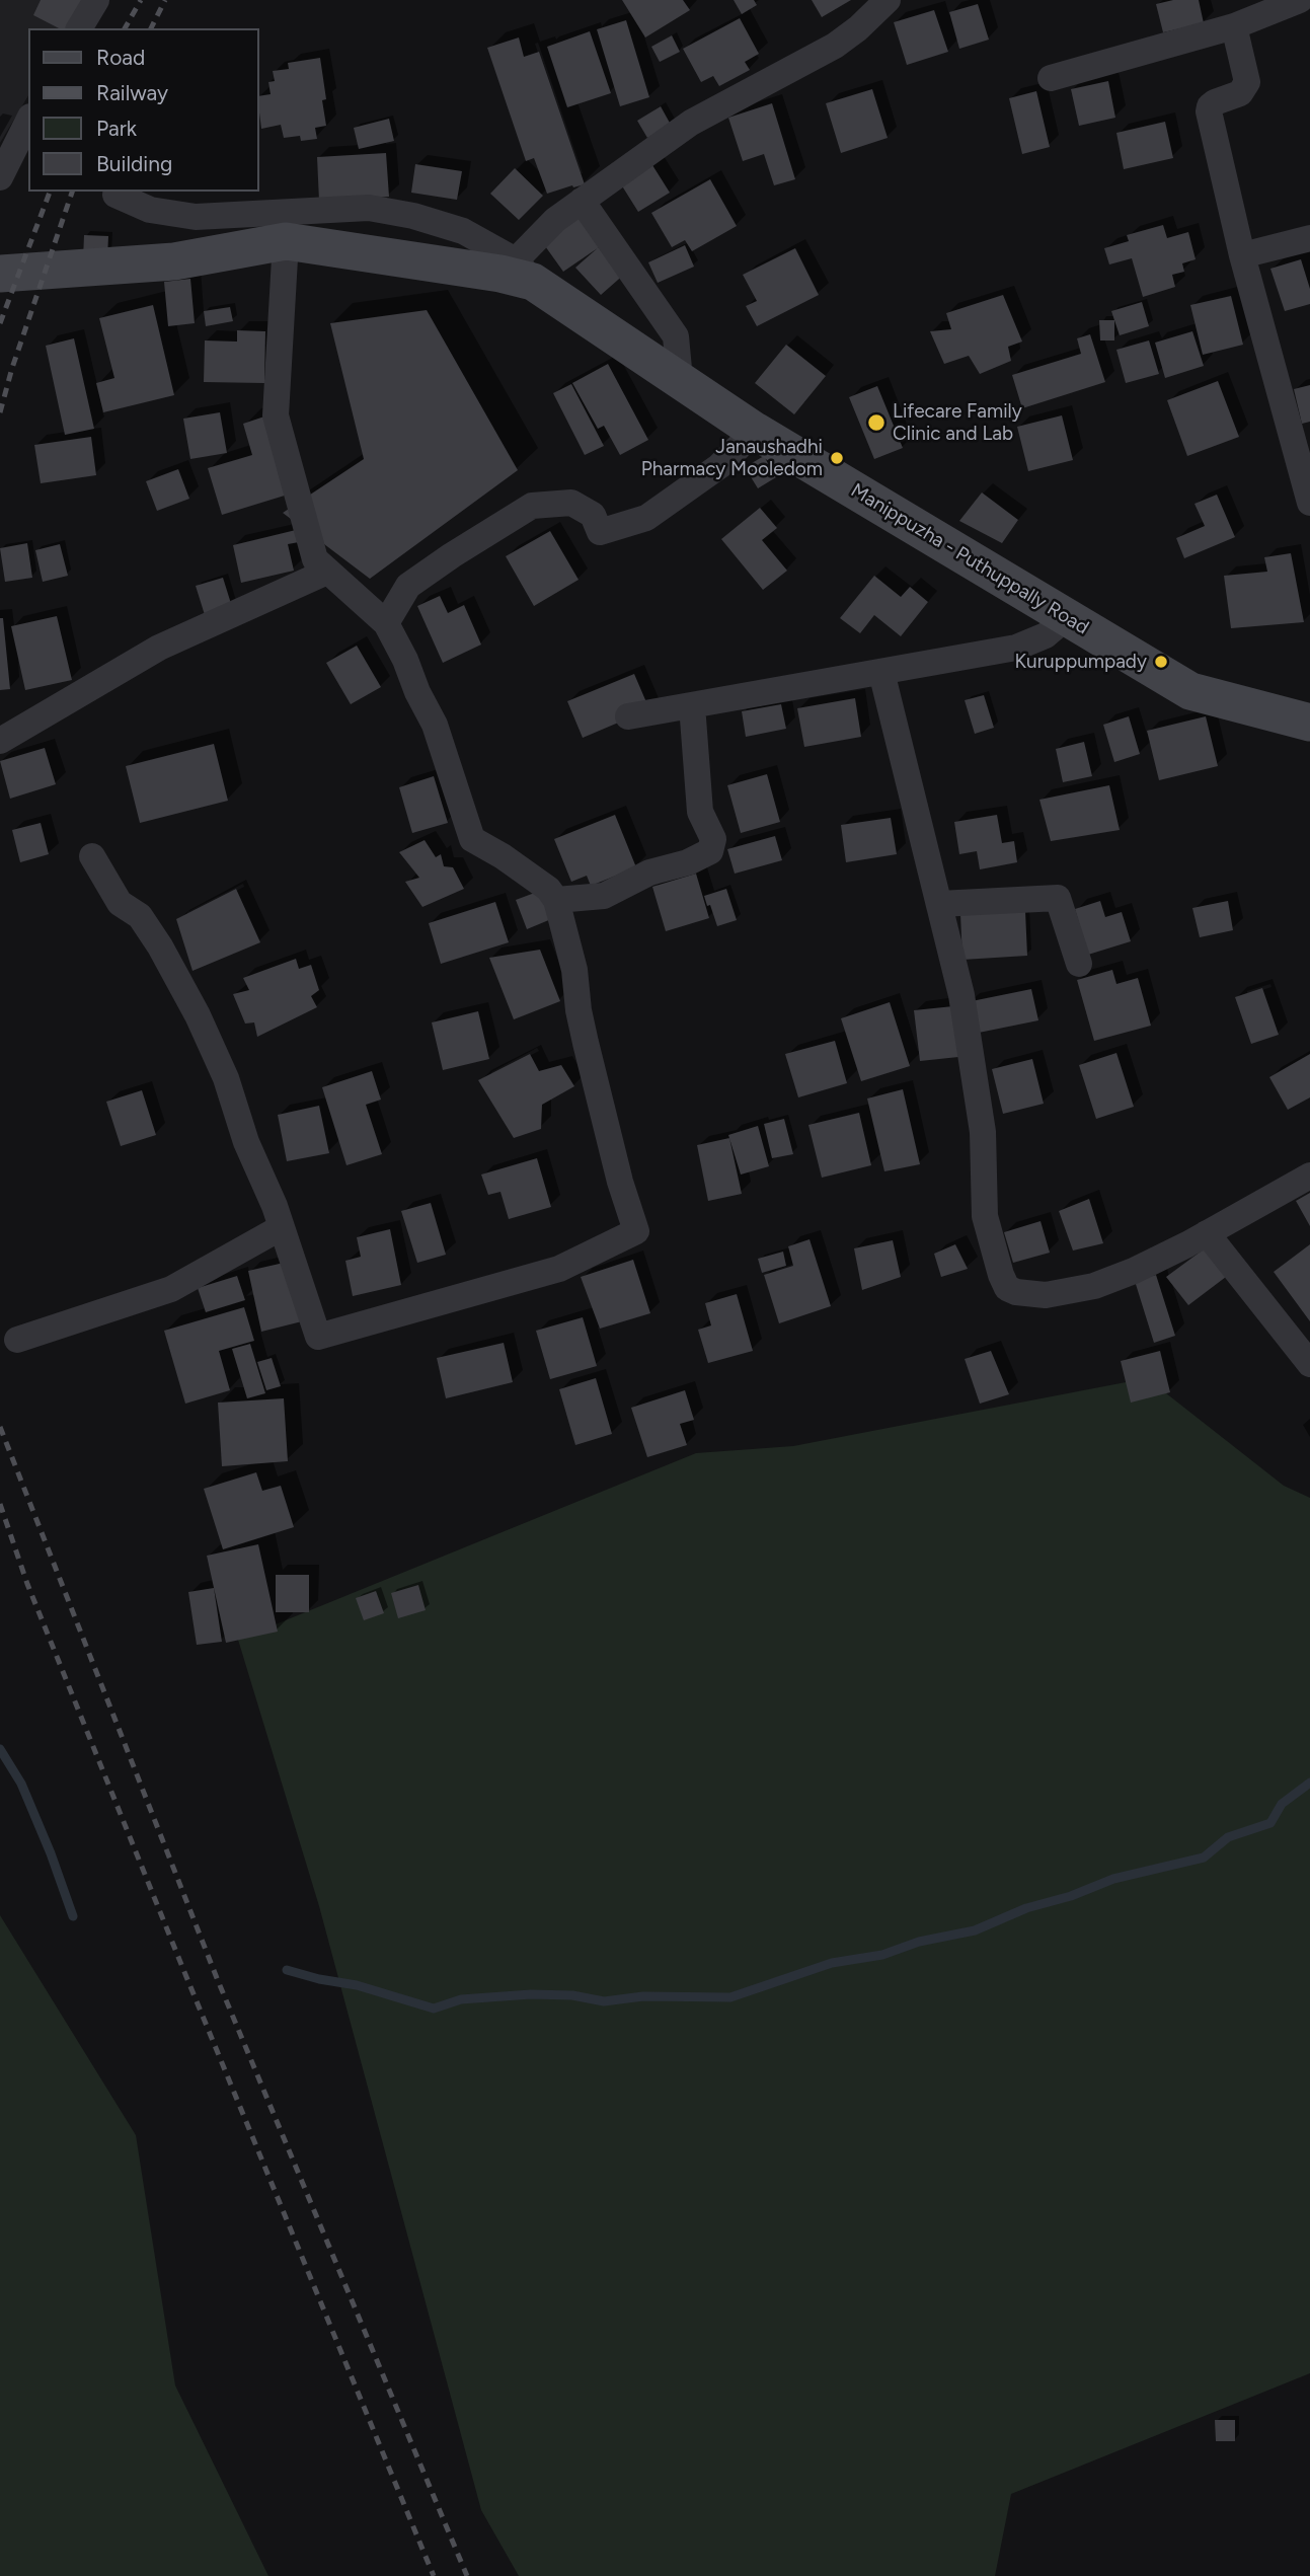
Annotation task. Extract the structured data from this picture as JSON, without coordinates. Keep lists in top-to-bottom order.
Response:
{
  "streets": {
    "main road": ["Manippuzha - Puthuppally Road"]
  },
  "places": ["Lifecare Family Clinic and Lab", "Janaushadhi Pharmacy Mooledom", "Kuruppumpady"],
  "legend": [
    "Road",
    "Railway",
    "Park",
    "Building"
  ]
}
